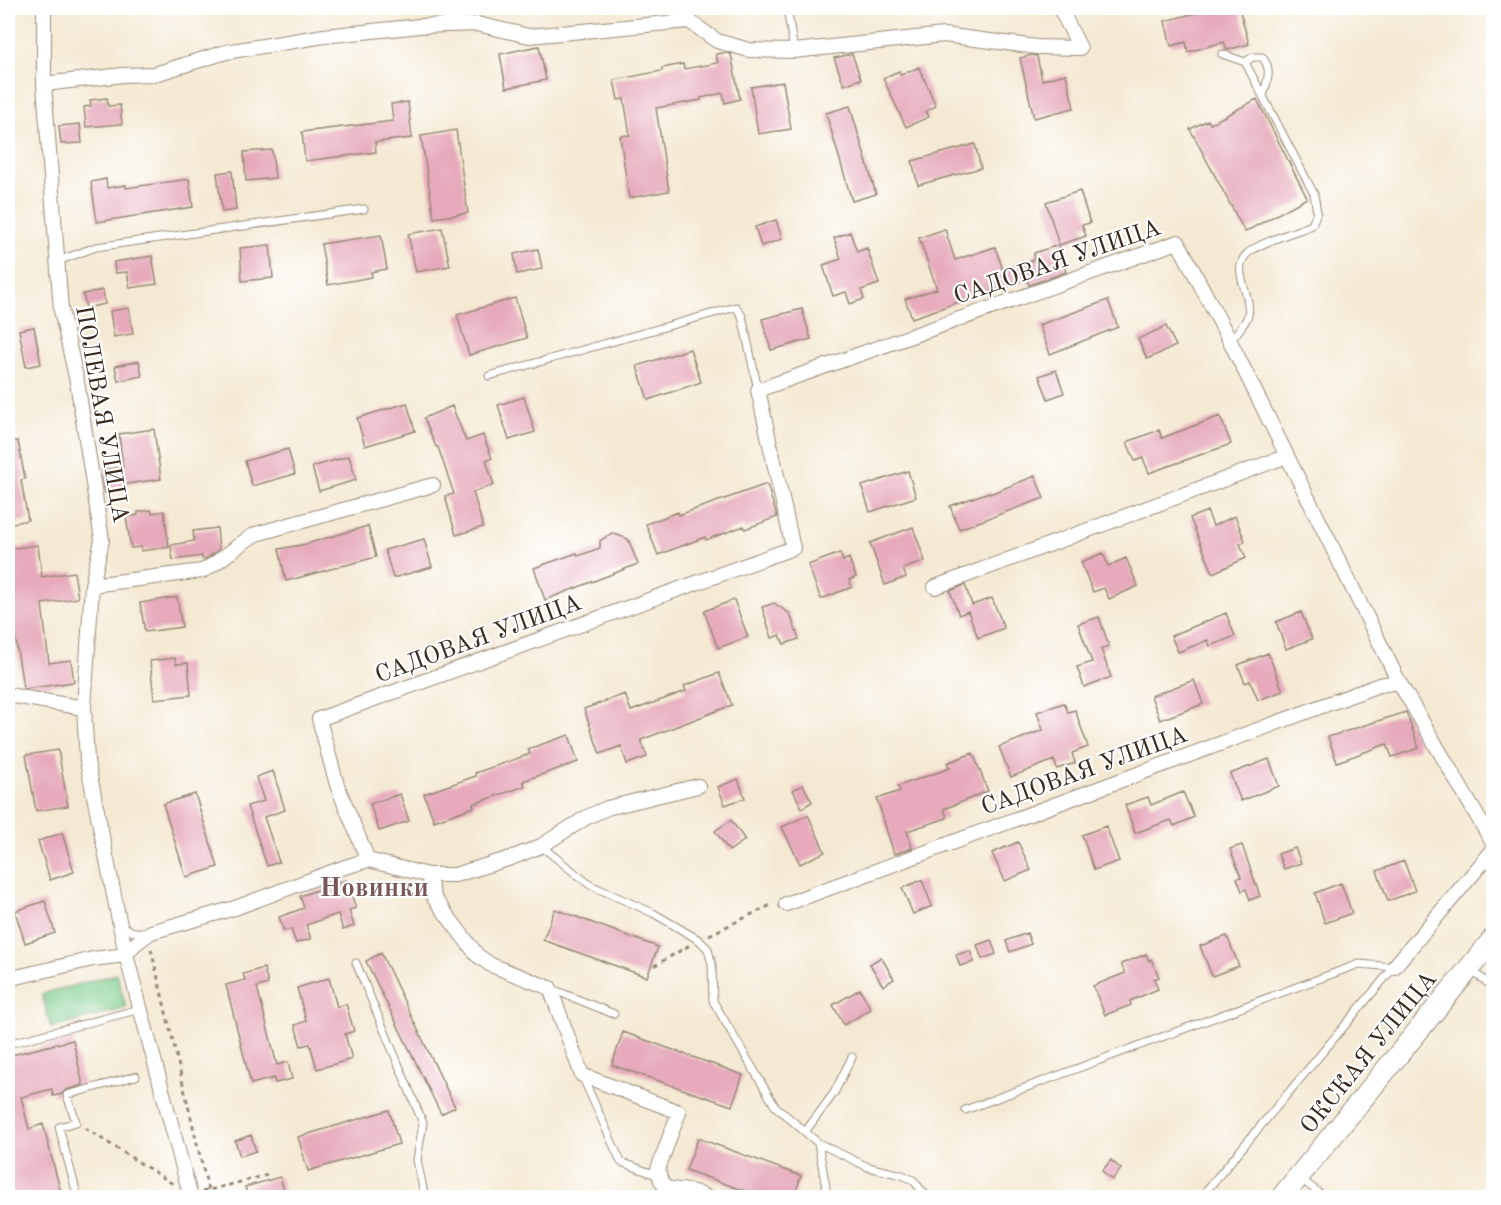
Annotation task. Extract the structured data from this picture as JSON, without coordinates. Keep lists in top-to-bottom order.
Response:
{
  "streets": {
    "main road": ["ОКСКАЯ УЛИЦА"],
    "street": ["САДОВАЯ УЛИЦА", "ПОЛЕВАЯ УЛИЦА"]
  },
  "districts": ["Новинки"]
}
